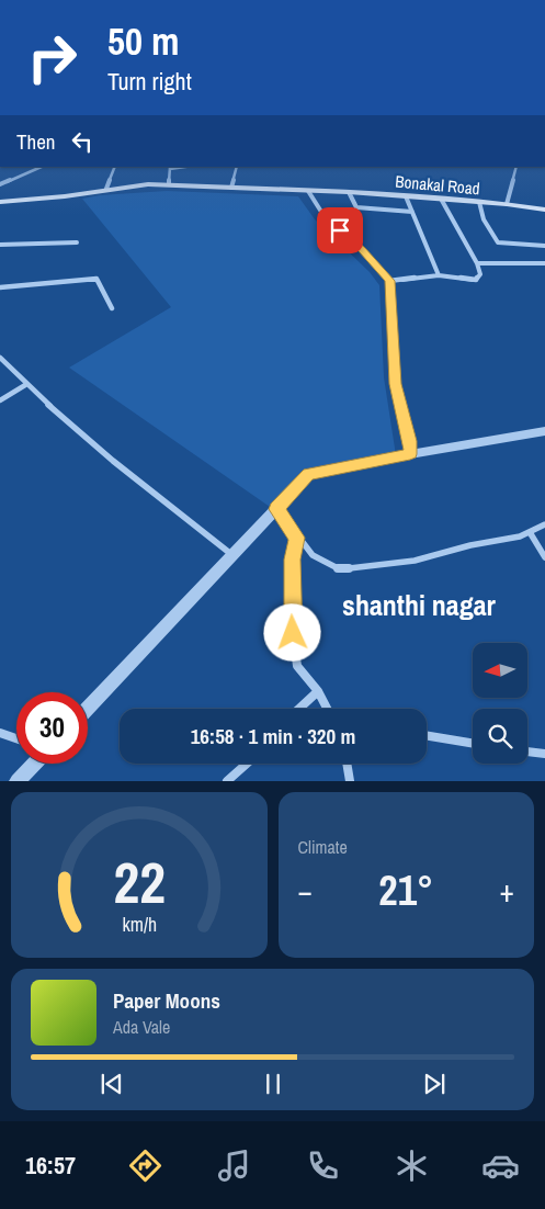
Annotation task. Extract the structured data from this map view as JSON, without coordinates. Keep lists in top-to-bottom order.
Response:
{
  "streets": {
    "main road": ["Bonakal Road"]
  },
  "districts": ["shanthi nagar"],
  "north": "left",
  "page": {
    "turn": ["50 m", "Turn right"],
    "then": "Then",
    "limit": "30",
    "trip": "16:58 · 1 min · 320 m",
    "tile": "Climate",
    "heat": ["−", "21°", "+"],
    "song": ["Paper Moons", "Ada Vale"],
    "tabs": "16:57",
    "gauge": ["22", "km/h"]
  }
}
